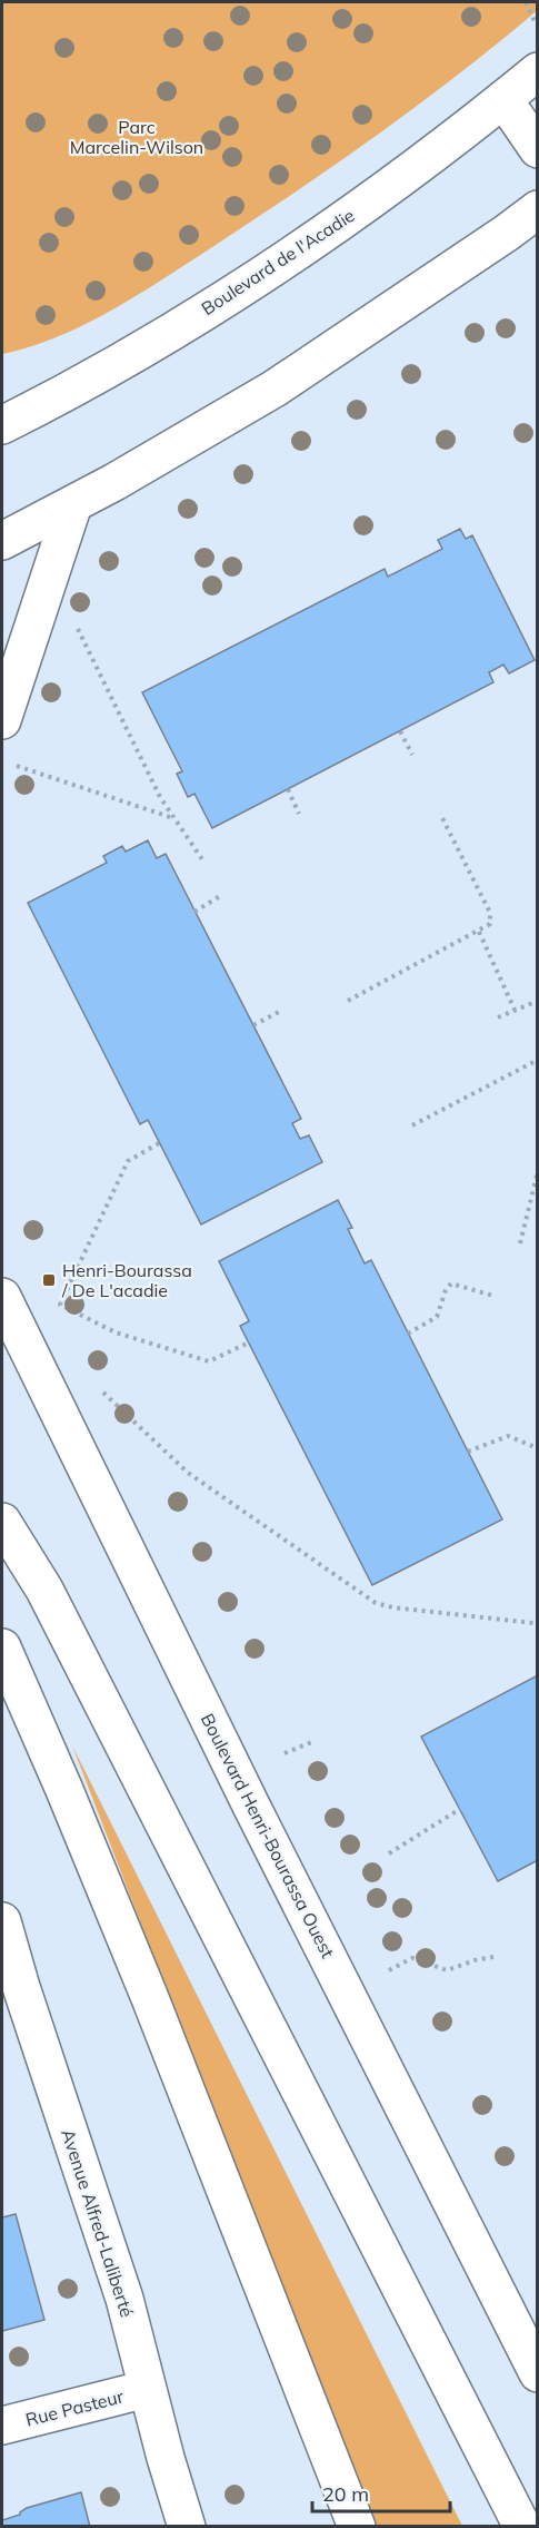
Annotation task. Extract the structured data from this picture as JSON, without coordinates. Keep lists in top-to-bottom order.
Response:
{
  "streets": {
    "main road": [
      "Boulevard de l'Acadie",
      "Boulevard Henri-Bourassa Ouest",
      "Avenue Alfred-Laliberté",
      "Rue Pasteur"
    ]
  },
  "crossings": [
    ["Avenue Alfred-Laliberté", "Rue Pasteur"]
  ],
  "parks": ["Parc Marcelin-Wilson"],
  "places": {
    "transit": ["Henri-Bourassa / De L'acadie"]
  },
  "scale_bar": "20 m"
}
